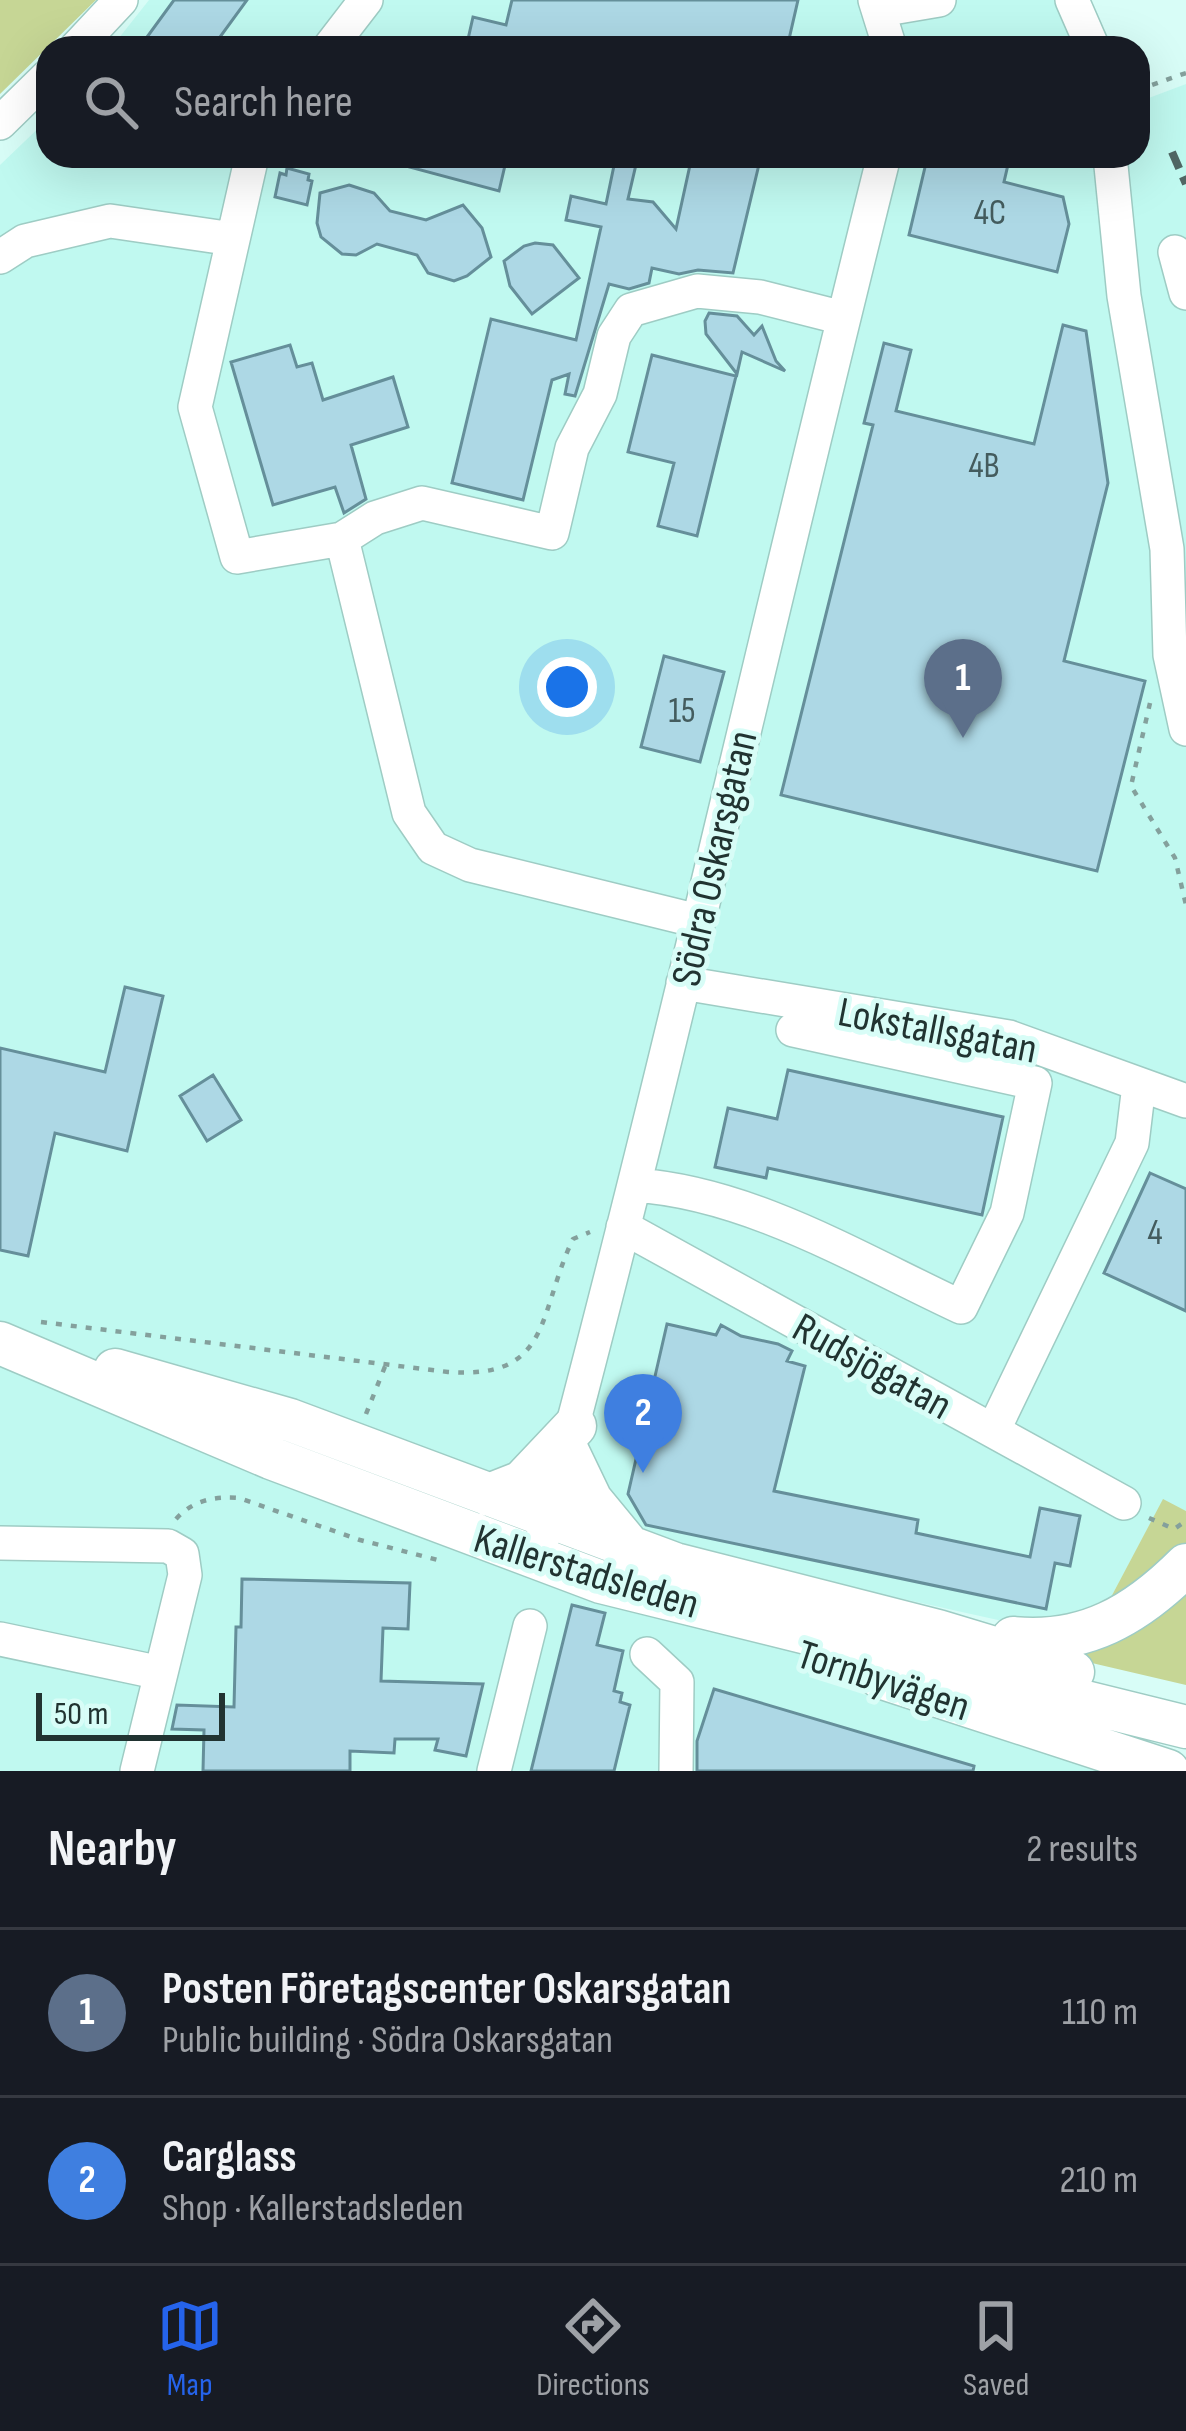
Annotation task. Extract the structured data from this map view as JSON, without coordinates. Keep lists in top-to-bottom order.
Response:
{
  "streets": {
    "main road": ["Kallerstadsleden", "Tornbyvägen"],
    "street": ["Södra Oskarsgatan", "Lokstallsgatan", "Rudsjögatan"]
  },
  "crossings": [
    ["Södra Oskarsgatan", "Lokstallsgatan"],
    ["Södra Oskarsgatan", "Rudsjögatan"],
    ["Södra Oskarsgatan", "Kallerstadsleden"],
    ["Kallerstadsleden", "Tornbyvägen"]
  ],
  "house_numbers": [
    "4C",
    "4B",
    "15",
    "4"
  ],
  "scale_bar": "50 m",
  "page": {
    "search": "Search here",
    "pins": ["1", "2"],
    "scale": "50 m",
    "heading": ["Nearby", "2 results"],
    "list": [
      {
        "mark": "1",
        "name": "Posten Företagscenter Oskarsgatan",
        "note": "Public building · Södra Oskarsgatan",
        "value": "110 m"
      },
      {
        "mark": "2",
        "name": "Carglass",
        "note": "Shop · Kallerstadsleden",
        "value": "210 m"
      }
    ],
    "nav": ["Map", "Directions", "Saved"]
  }
}
